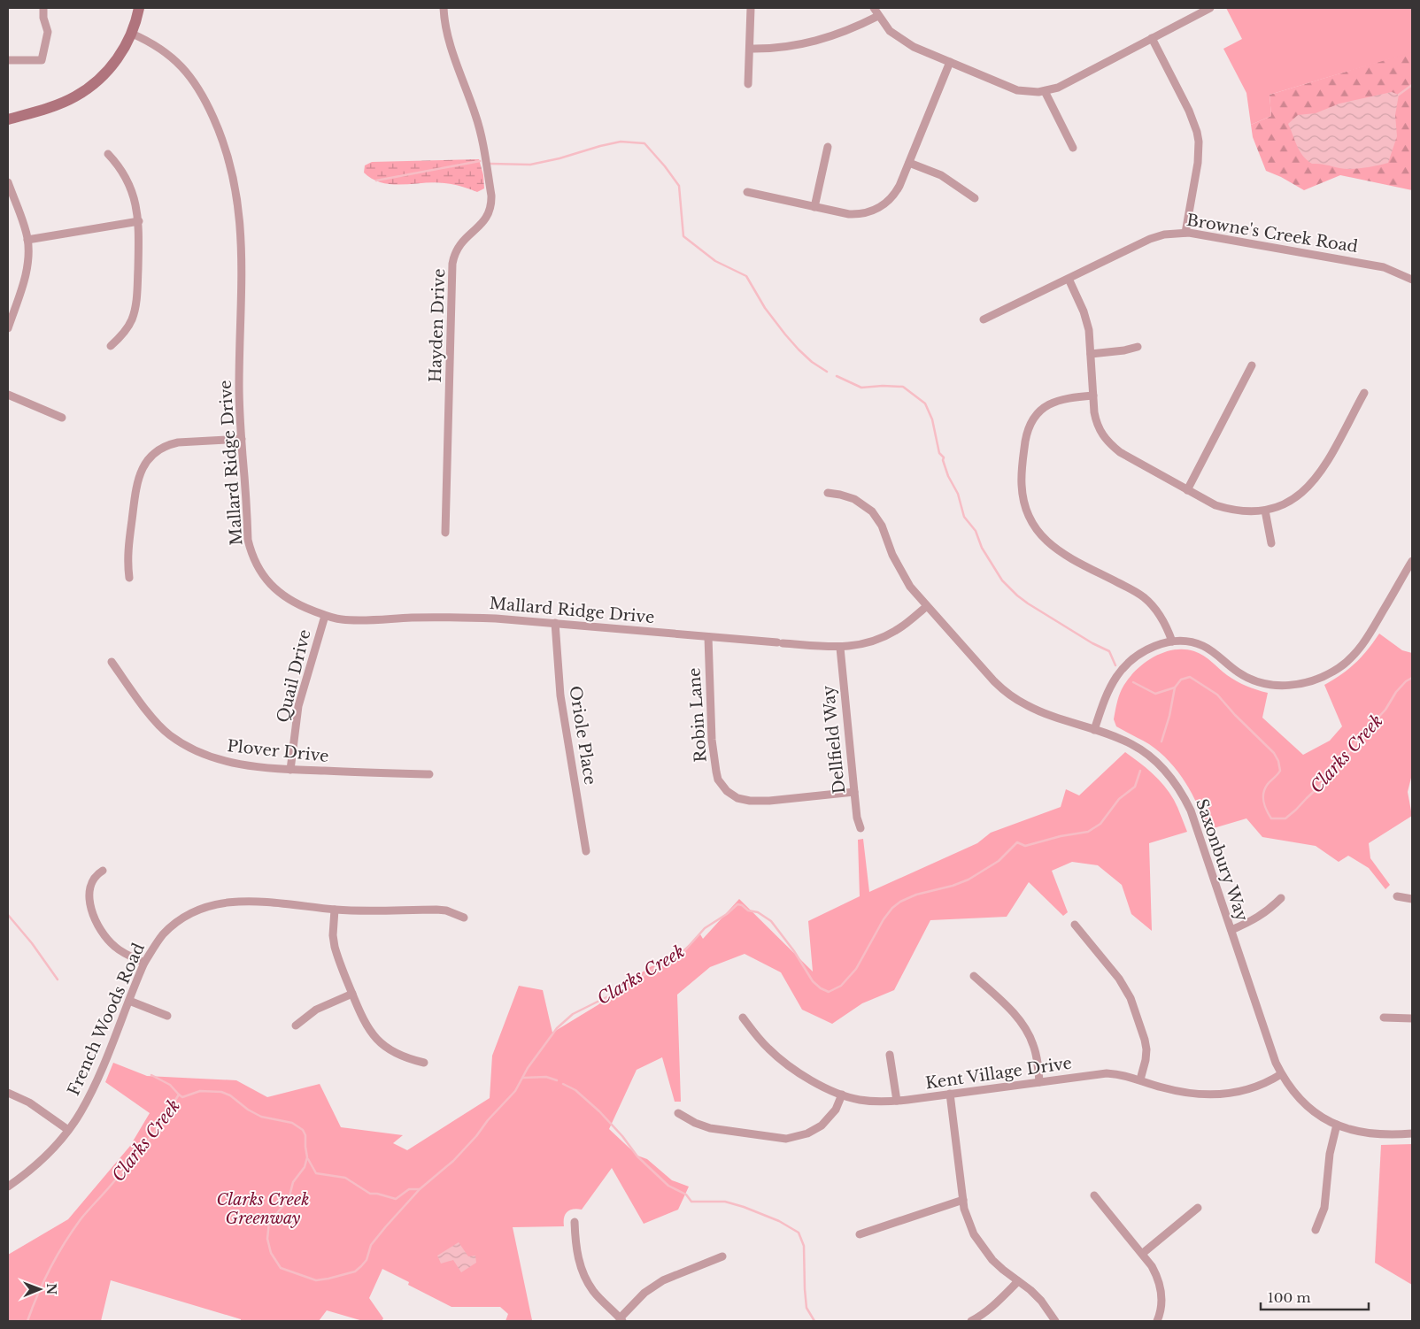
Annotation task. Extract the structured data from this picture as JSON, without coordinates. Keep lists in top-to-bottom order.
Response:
{
  "streets": {
    "street": [
      "Browne's Creek Road",
      "Hayden Drive",
      "Mallard Ridge Drive",
      "Quail Drive",
      "Robin Lane",
      "Oriole Place",
      "Dellfield Way",
      "Plover Drive",
      "Saxonbury Way",
      "French Woods Road",
      "Kent Village Drive"
    ]
  },
  "crossings": [
    ["Mallard Ridge Drive", "Quail Drive"],
    ["Mallard Ridge Drive", "Robin Lane"],
    ["Mallard Ridge Drive", "Oriole Place"],
    ["Mallard Ridge Drive", "Dellfield Way"],
    ["Mallard Ridge Drive", "Saxonbury Way"],
    ["Quail Drive", "Plover Drive"],
    ["Robin Lane", "Dellfield Way"],
    ["Saxonbury Way", "Kent Village Drive"]
  ],
  "water": ["Clarks Creek"],
  "parks": ["Clarks Creek Greenway"],
  "scale_bar": "100 m",
  "north": "right"
}
